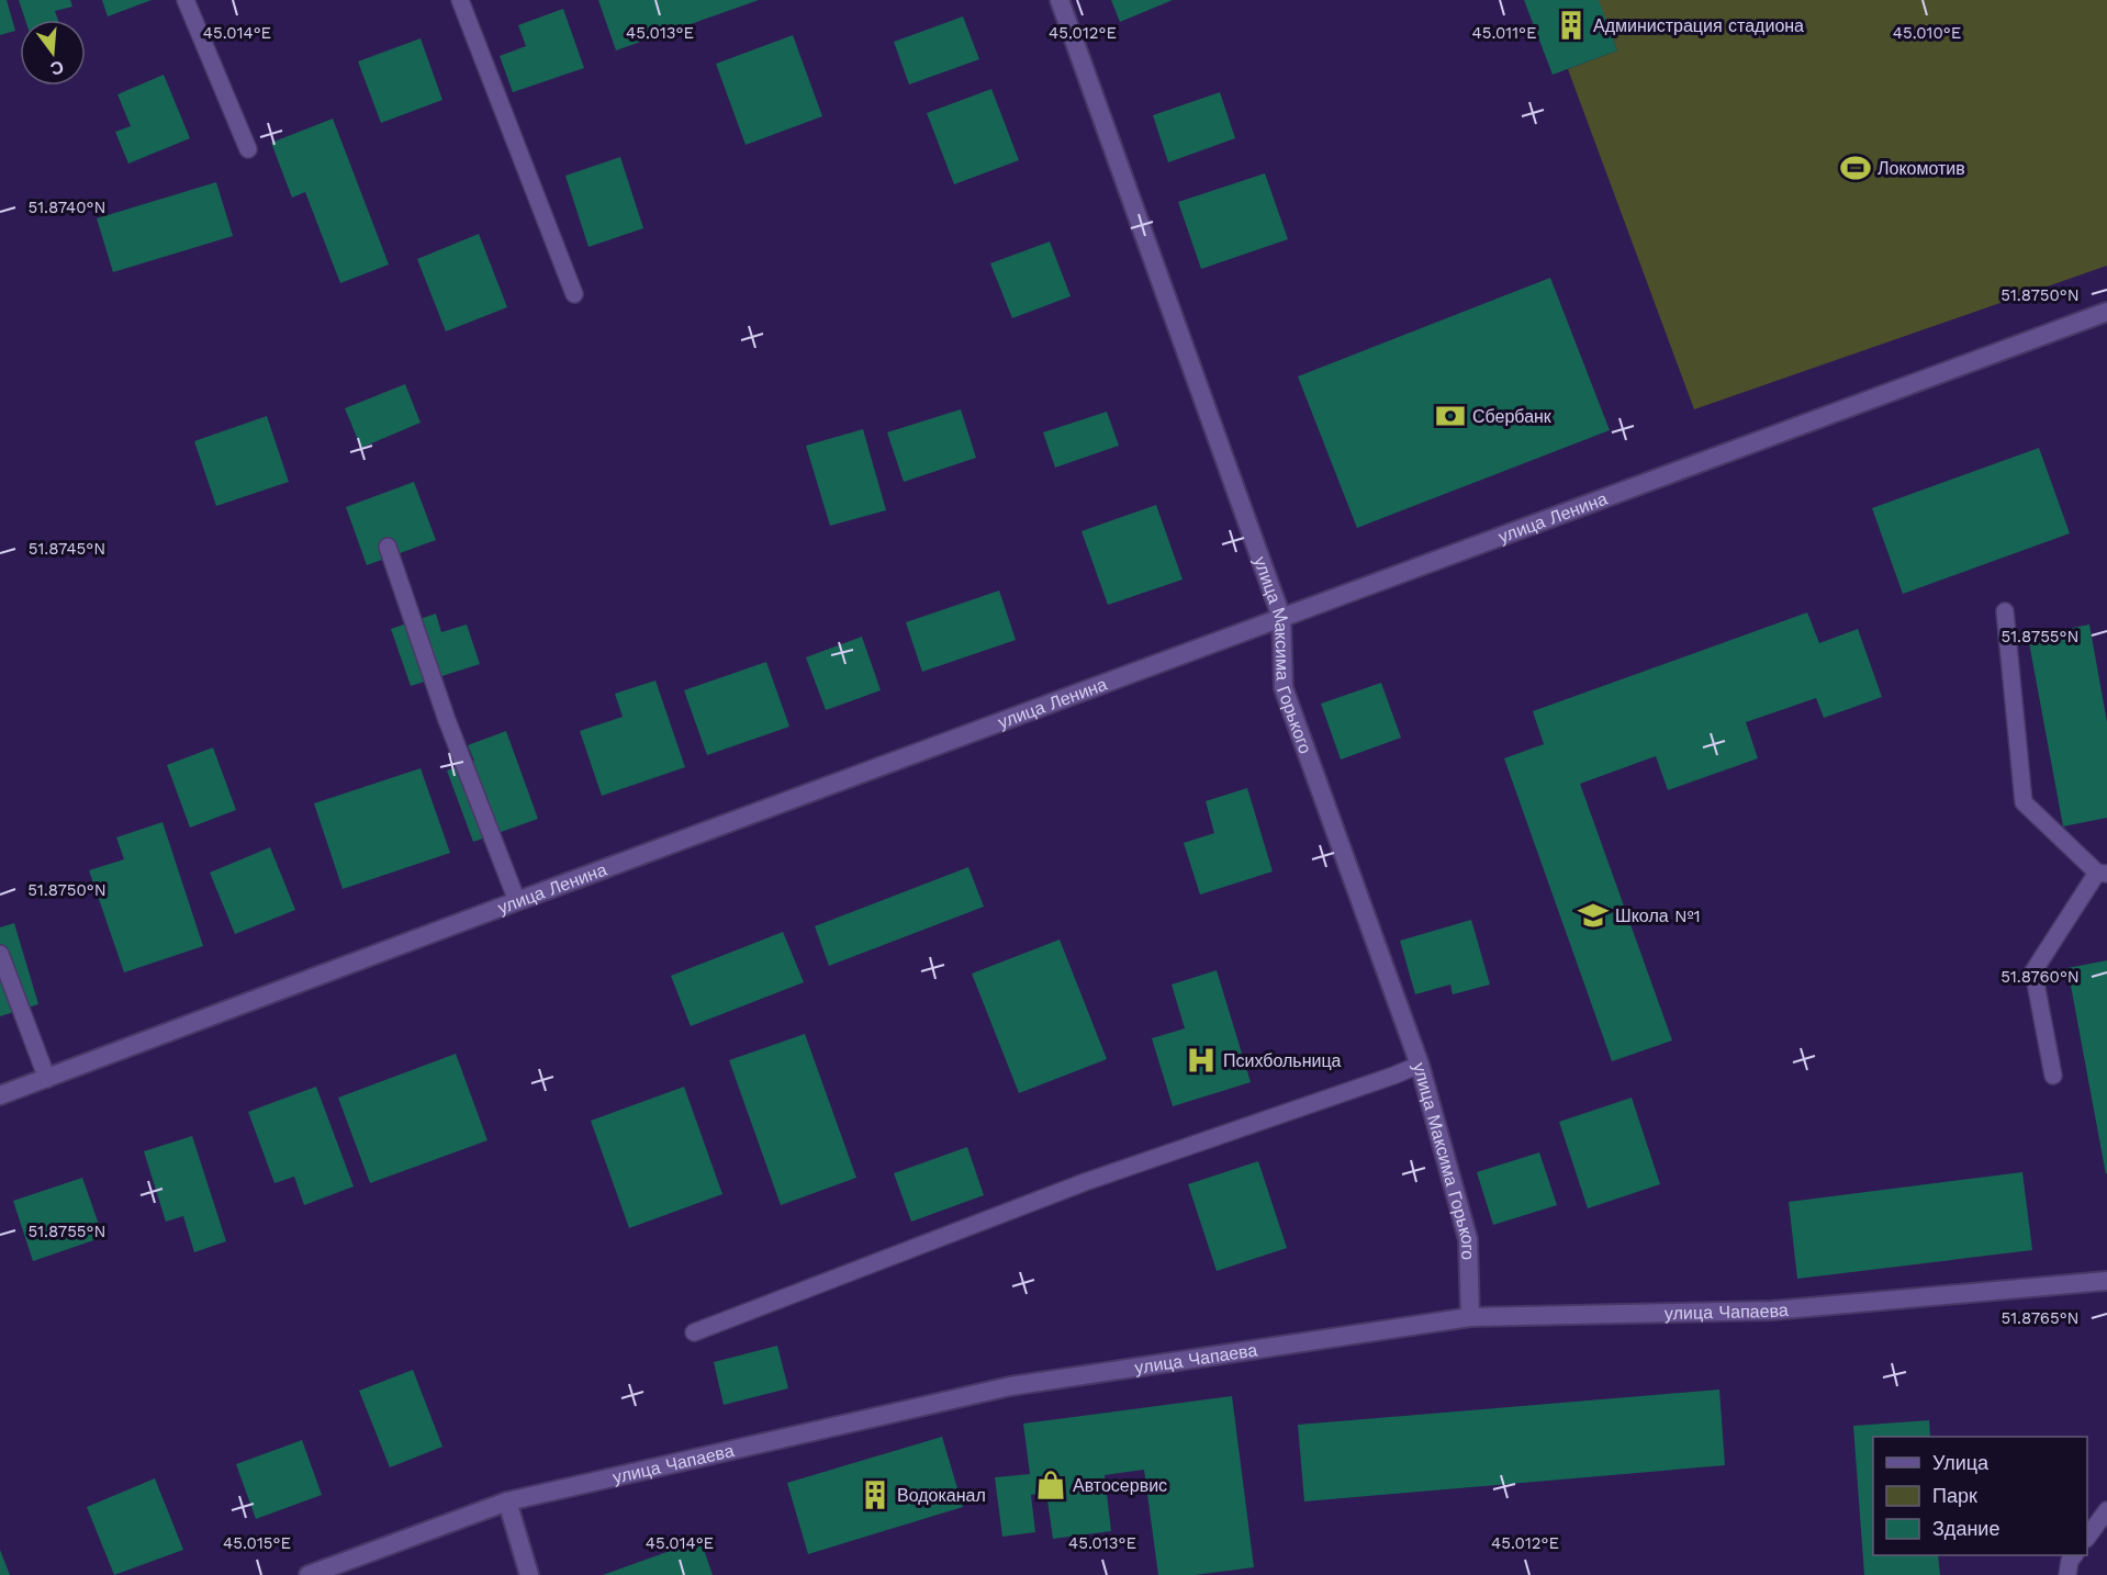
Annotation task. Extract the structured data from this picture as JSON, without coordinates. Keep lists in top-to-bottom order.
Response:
{
  "streets": {
    "street": ["улица Ленина", "улица Максима Горького", "улица Чапаева"]
  },
  "crossings": [
    ["улица Ленина", "улица Максима Горького"],
    ["улица Максима Горького", "улица Чапаева"]
  ],
  "places": {
    "building": ["Администрация стадиона", "Водоканал"],
    "sports": ["Локомотив"],
    "bank": ["Сбербанк"],
    "school or university": ["Школа №1"],
    "hospital": ["Психбольница"],
    "shop": ["Автосервис"]
  },
  "legend": ["Улица", "Парк", "Здание"],
  "north": "bottom",
  "coordinates": [
    "45.014°E",
    "45.013°E",
    "45.012°E",
    "45.011°E",
    "45.010°E",
    "51.8740°N",
    "51.8750°N",
    "51.8745°N",
    "51.8755°N",
    "51.8760°N",
    "51.8765°N",
    "45.015°E"
  ]
}
